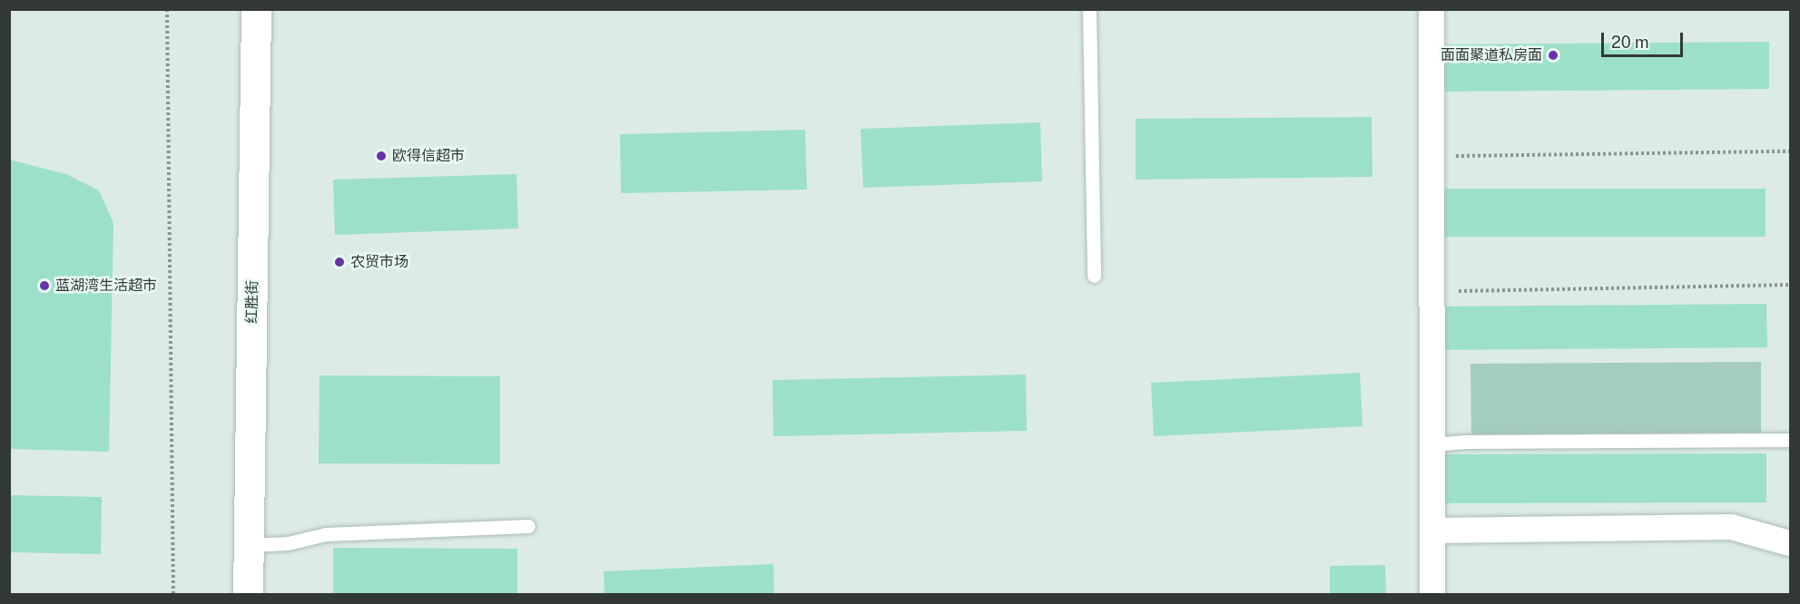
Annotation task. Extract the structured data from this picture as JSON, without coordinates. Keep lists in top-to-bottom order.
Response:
{
  "streets": {
    "street": ["红胜街"]
  },
  "places": [
    "面面聚道私房面",
    "欧得信超市",
    "农贸市场",
    "蓝湖湾生活超市"
  ],
  "scale_bar": "20 m"
}
